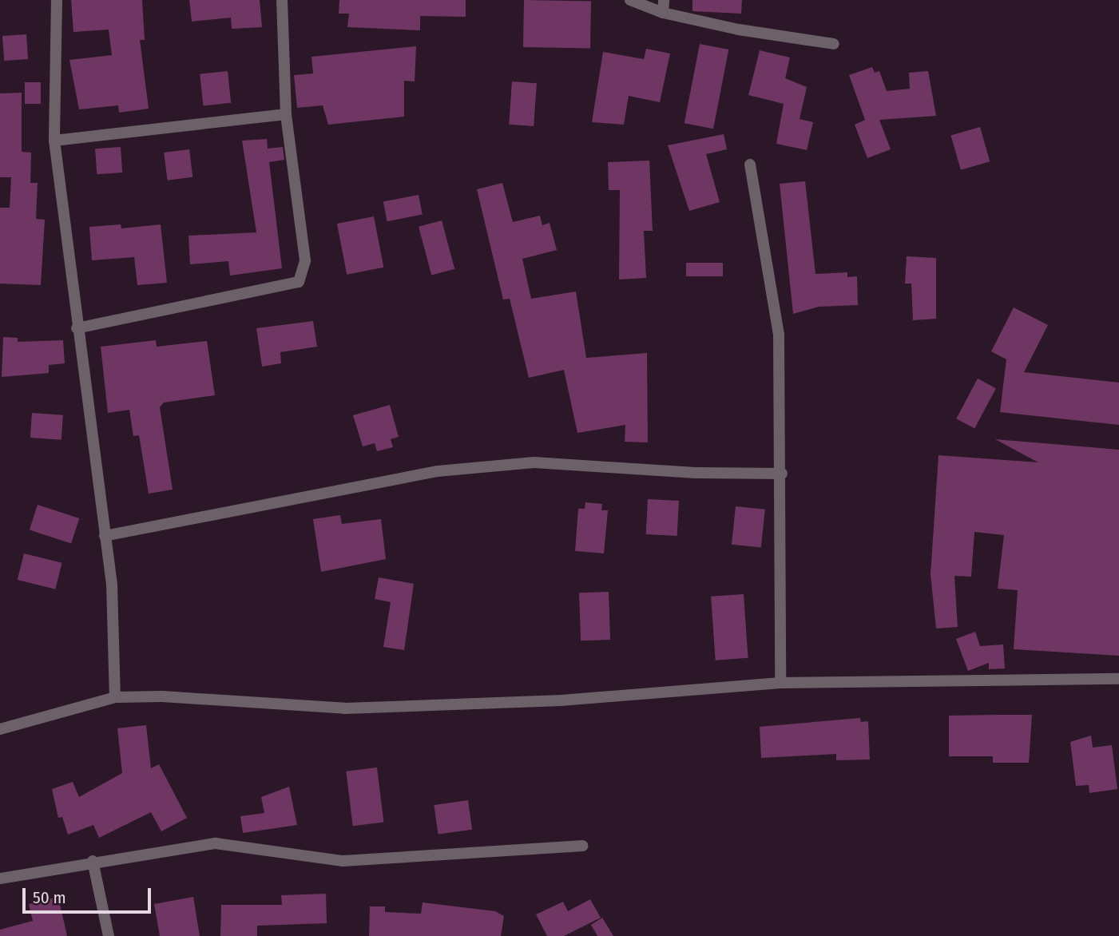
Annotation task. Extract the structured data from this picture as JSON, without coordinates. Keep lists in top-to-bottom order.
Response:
{
  "scale_bar": "50 m"
}
